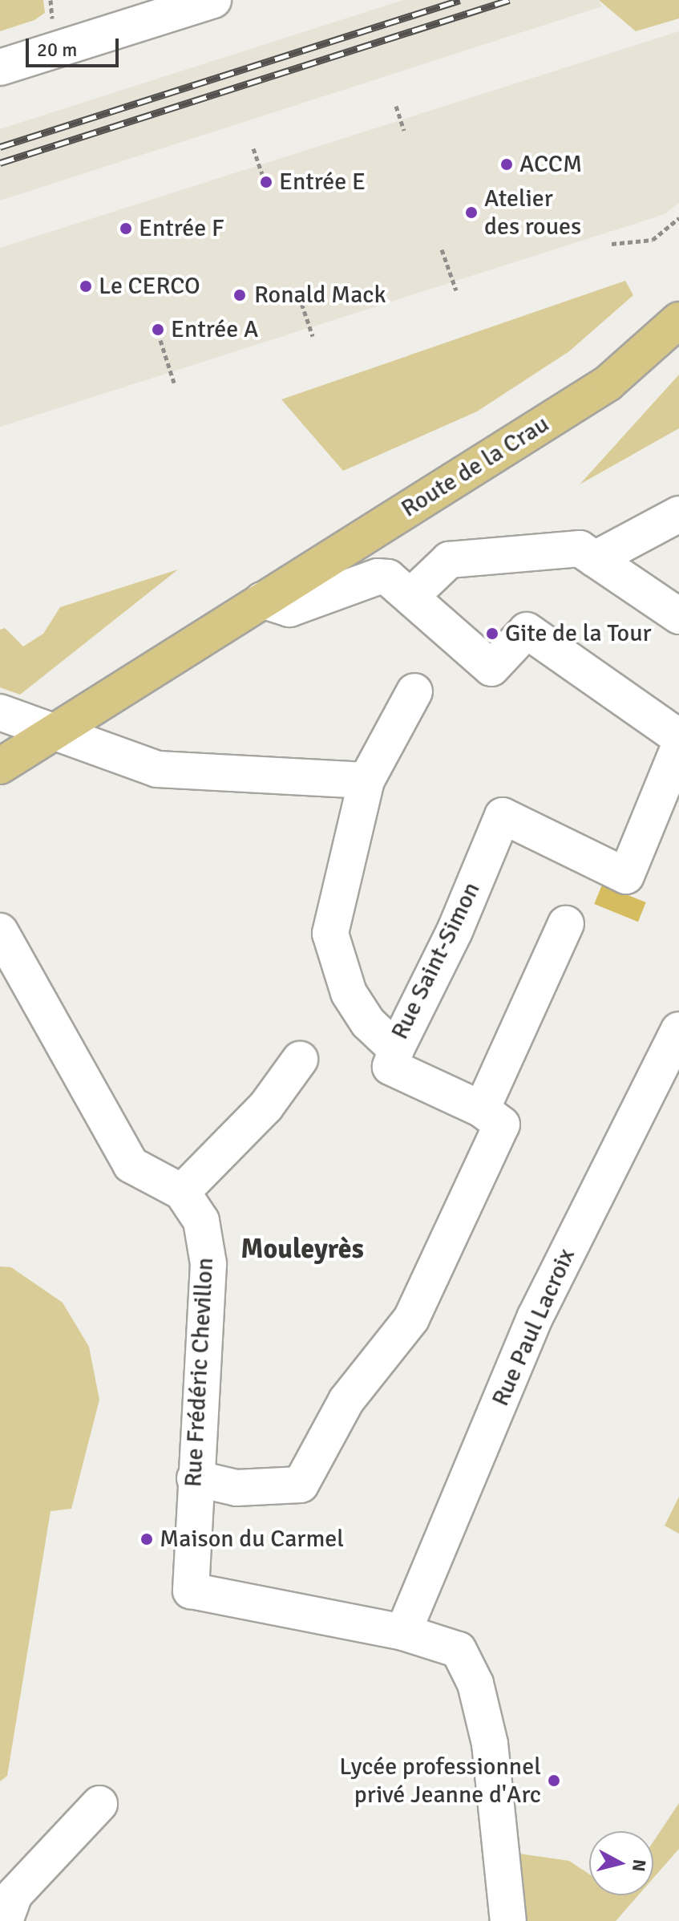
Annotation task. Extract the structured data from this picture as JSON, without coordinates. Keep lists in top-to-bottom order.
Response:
{
  "streets": {
    "main road": ["Route de la Crau"],
    "street": ["Rue Saint-Simon", "Rue Paul Lacroix", "Rue Frédéric Chevillon"]
  },
  "crossings": [
    ["Rue Paul Lacroix", "Rue Frédéric Chevillon"]
  ],
  "districts": ["Mouleyrès"],
  "places": [
    "ACCM",
    "Entrée E",
    "Atelier des roues",
    "Entrée F",
    "Le CERCO",
    "Ronald Mack",
    "Entrée A",
    "Gite de la Tour",
    "Maison du Carmel",
    "Lycée professionnel privé Jeanne d'Arc"
  ],
  "scale_bar": "20 m",
  "north": "right"
}
